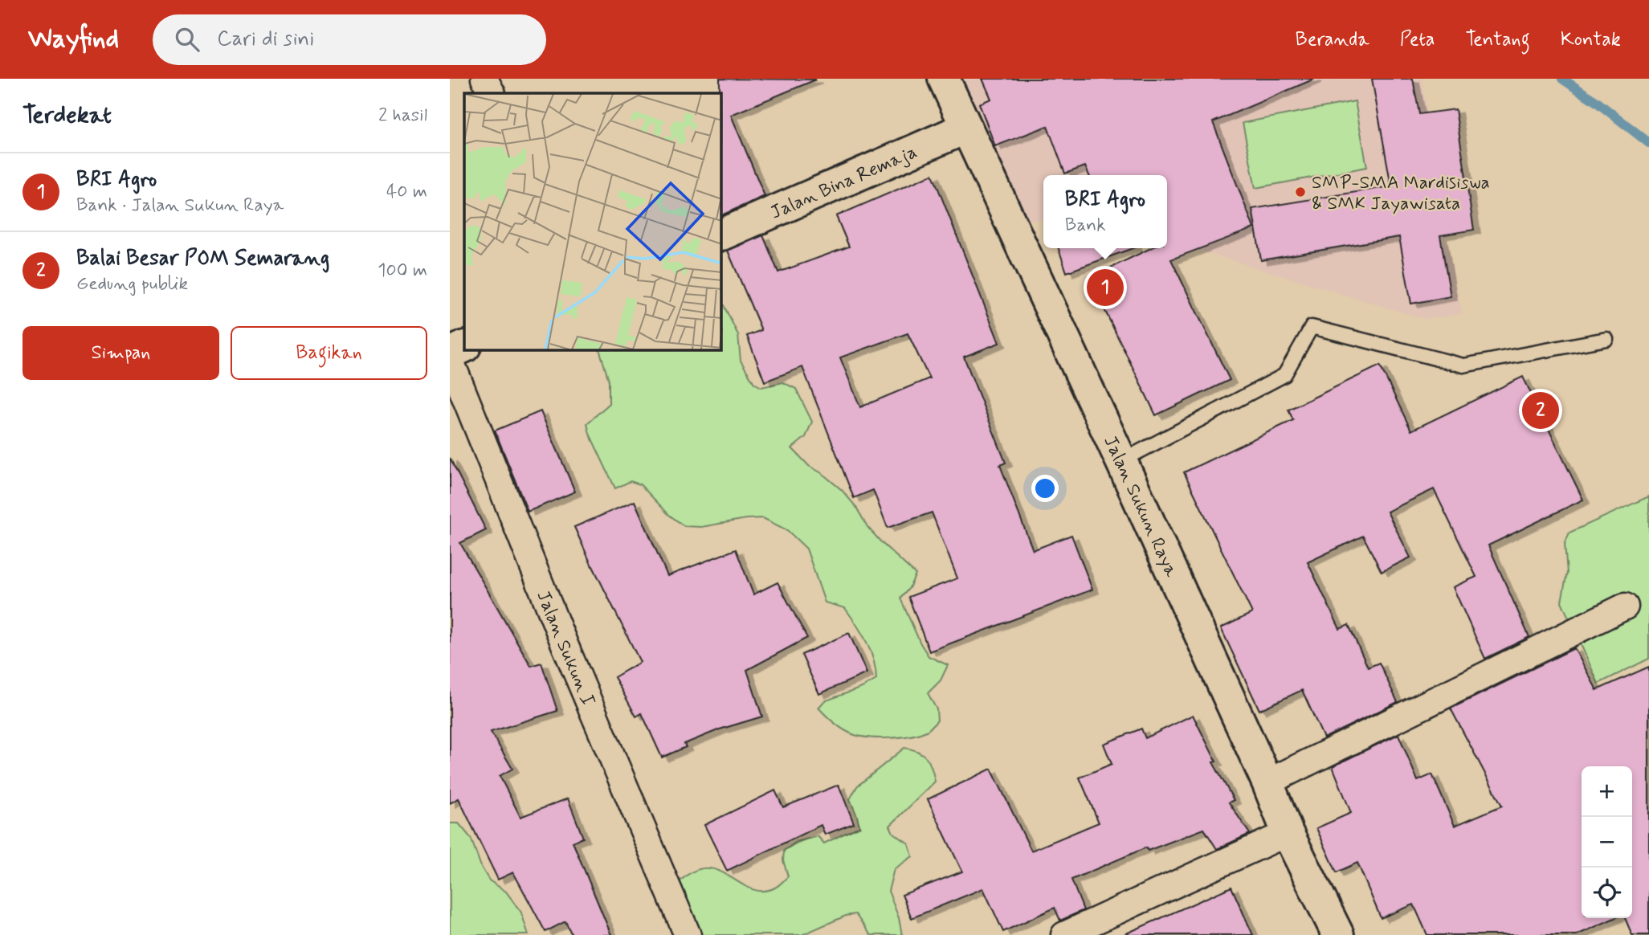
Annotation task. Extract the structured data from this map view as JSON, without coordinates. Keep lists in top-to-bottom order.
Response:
{
  "streets": {
    "street": ["Jalan Bina Remaja", "Jalan Sukun Raya", "Jalan Sukun I"]
  },
  "crossings": [
    ["Jalan Bina Remaja", "Jalan Sukun Raya"]
  ],
  "places": ["SMP-SMA Mardisiswa & SMK Jayawisata"],
  "page": {
    "header": "Wayfind",
    "search": "Cari di sini",
    "nav": [
      "Beranda",
      "Peta",
      "Tentang",
      "Kontak"
    ],
    "heading": ["Terdekat", "2 hasil"],
    "list": [
      {
        "mark": "1",
        "name": "BRI Agro",
        "note": "Bank · Jalan Sukun Raya",
        "value": "40 m"
      },
      {
        "mark": "2",
        "name": "Balai Besar POM Semarang",
        "note": "Gedung publik",
        "value": "100 m"
      }
    ],
    "popup": ["BRI Agro", "Bank"],
    "pins": ["1", "2"],
    "buttons": ["Simpan", "Bagikan"],
    "map_buttons": ["+", "−"]
  }
}
